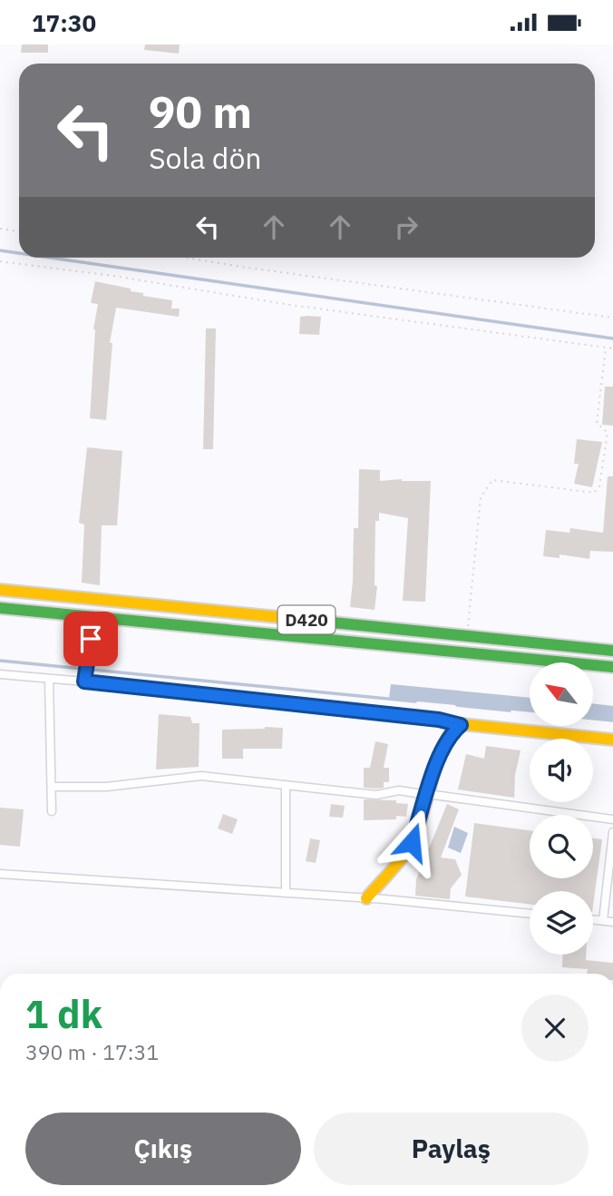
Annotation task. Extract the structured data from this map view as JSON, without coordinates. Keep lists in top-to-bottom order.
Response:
{
  "streets": {
    "main road": ["D420"]
  },
  "north": "top left",
  "page": {
    "status": "17:30",
    "turn": ["90 m", "Sola dön"],
    "heading": ["1 dk", "390 m · 17:31"],
    "buttons": ["Çıkış", "Paylaş"]
  }
}
